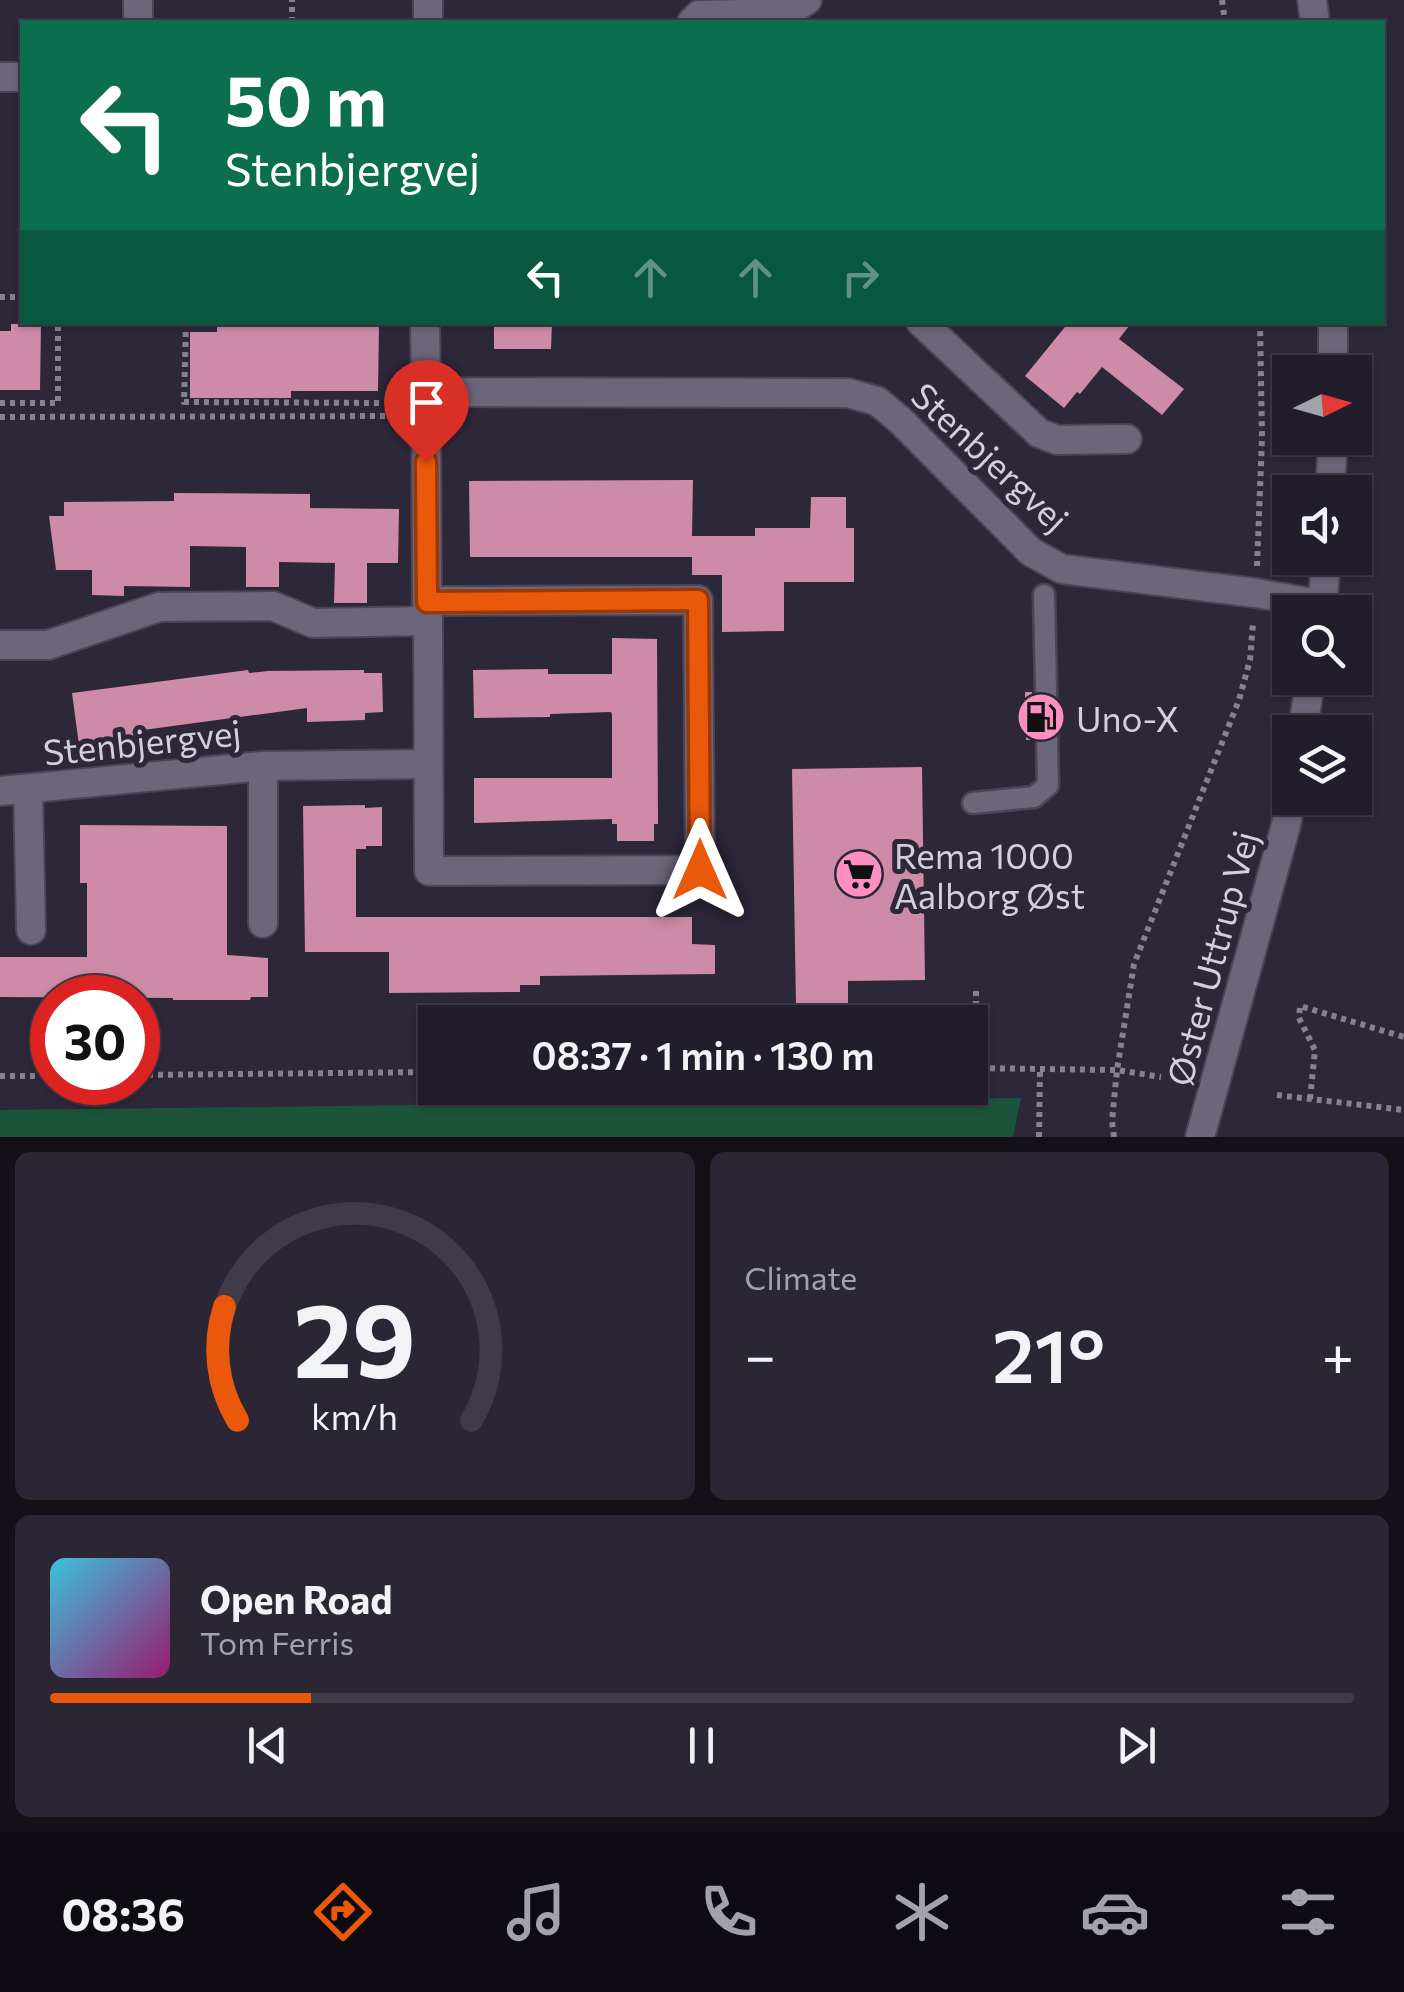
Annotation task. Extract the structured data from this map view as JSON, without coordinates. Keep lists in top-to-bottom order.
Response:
{
  "streets": {
    "street": ["Stenbjergvej", "Øster Uttrup Vej"]
  },
  "places": {
    "fuel station": ["Uno-X"],
    "supermarket": ["Rema 1000 Aalborg Øst"]
  },
  "north": "right",
  "page": {
    "turn": ["50 m", "Stenbjergvej"],
    "limit": "30",
    "trip": "08:37 · 1 min · 130 m",
    "tile": "Climate",
    "heat": ["−", "21°", "+"],
    "song": ["Open Road", "Tom Ferris"],
    "tabs": "08:36",
    "gauge": ["29", "km/h"]
  }
}
